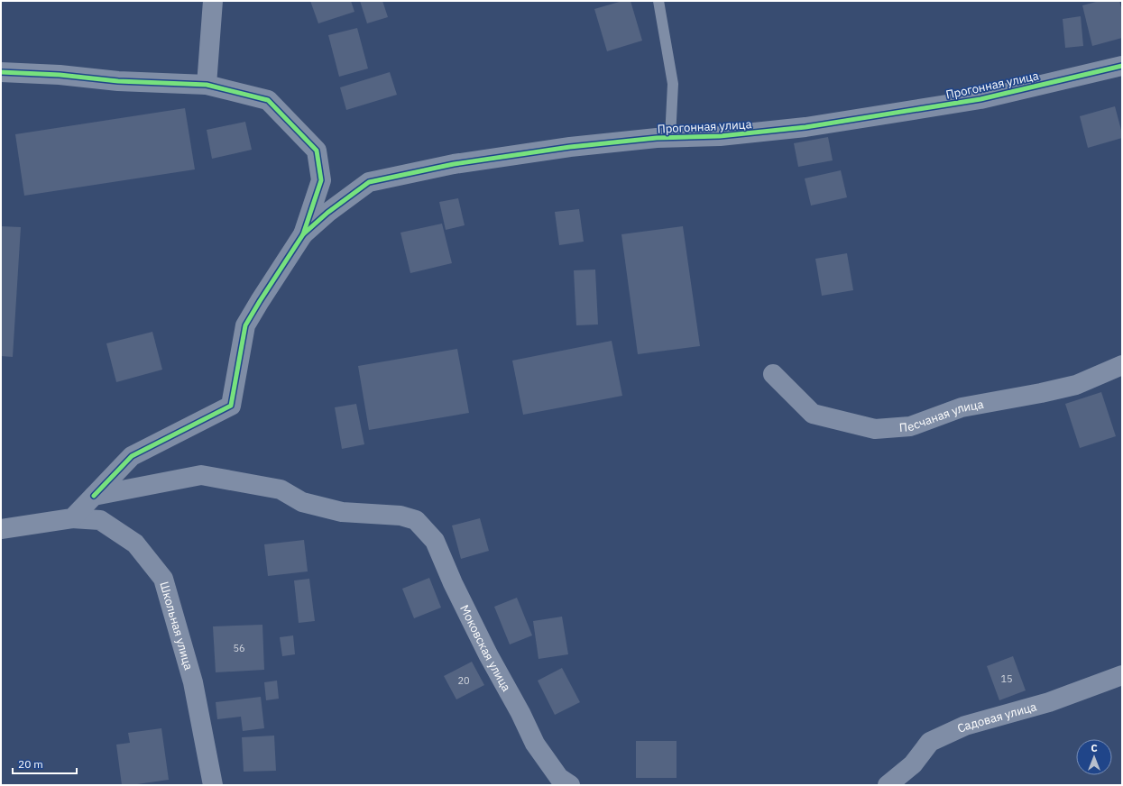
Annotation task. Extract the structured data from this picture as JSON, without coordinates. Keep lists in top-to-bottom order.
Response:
{
  "streets": {
    "street": [
      "Прогонная улица",
      "Песчаная улица",
      "Школьная улица",
      "Моковская улица",
      "Садовая улица"
    ]
  },
  "house_numbers": ["56", "15", "20"],
  "scale_bar": "20 m",
  "north": "top"
}
